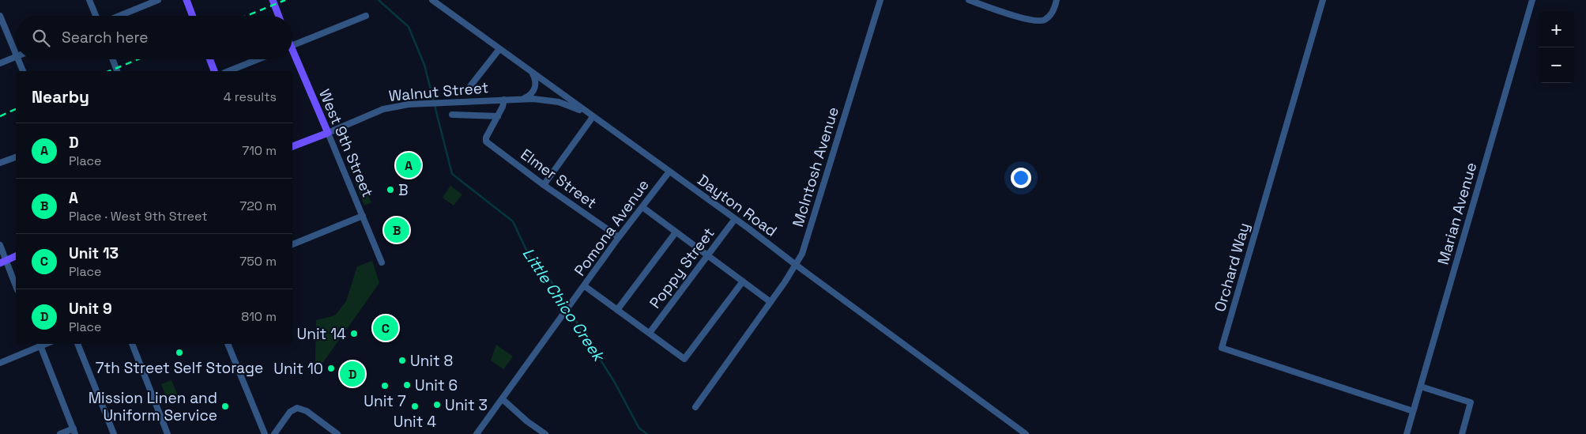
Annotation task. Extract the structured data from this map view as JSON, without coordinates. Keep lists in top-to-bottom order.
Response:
{
  "streets": {
    "main road": ["Walnut Street", "West 9th Street"],
    "street": [
      "McIntosh Avenue",
      "Elmer Street",
      "Dayton Road",
      "Marian Avenue",
      "Pomona Avenue",
      "Orchard Way",
      "Poppy Street"
    ]
  },
  "crossings": [
    ["Walnut Street", "West 9th Street"],
    ["Walnut Street", "Dayton Road"],
    ["McIntosh Avenue", "Dayton Road"],
    ["Elmer Street", "Pomona Avenue"],
    ["Dayton Road", "Pomona Avenue"],
    ["Dayton Road", "Poppy Street"],
    ["Marian Avenue", "Orchard Way"]
  ],
  "water": ["Little Chico Creek"],
  "places": [
    "B",
    "Unit 14",
    "7th Street Self Storage",
    "Unit 8",
    "Unit 10",
    "Unit 6",
    "Unit 7",
    "Unit 3",
    "Mission Linen and Uniform Service",
    "Unit 4"
  ],
  "page": {
    "map_buttons": ["+", "−"],
    "search": "Search here",
    "heading": ["Nearby", "4 results"],
    "list": [
      {
        "mark": "A",
        "name": "D",
        "note": "Place",
        "value": "710 m"
      },
      {
        "mark": "B",
        "name": "A",
        "note": "Place · West 9th Street",
        "value": "720 m"
      },
      {
        "mark": "C",
        "name": "Unit 13",
        "note": "Place",
        "value": "750 m"
      },
      {
        "mark": "D",
        "name": "Unit 9",
        "note": "Place",
        "value": "810 m"
      }
    ],
    "pins": [
      "A",
      "B",
      "C",
      "D"
    ]
  }
}
